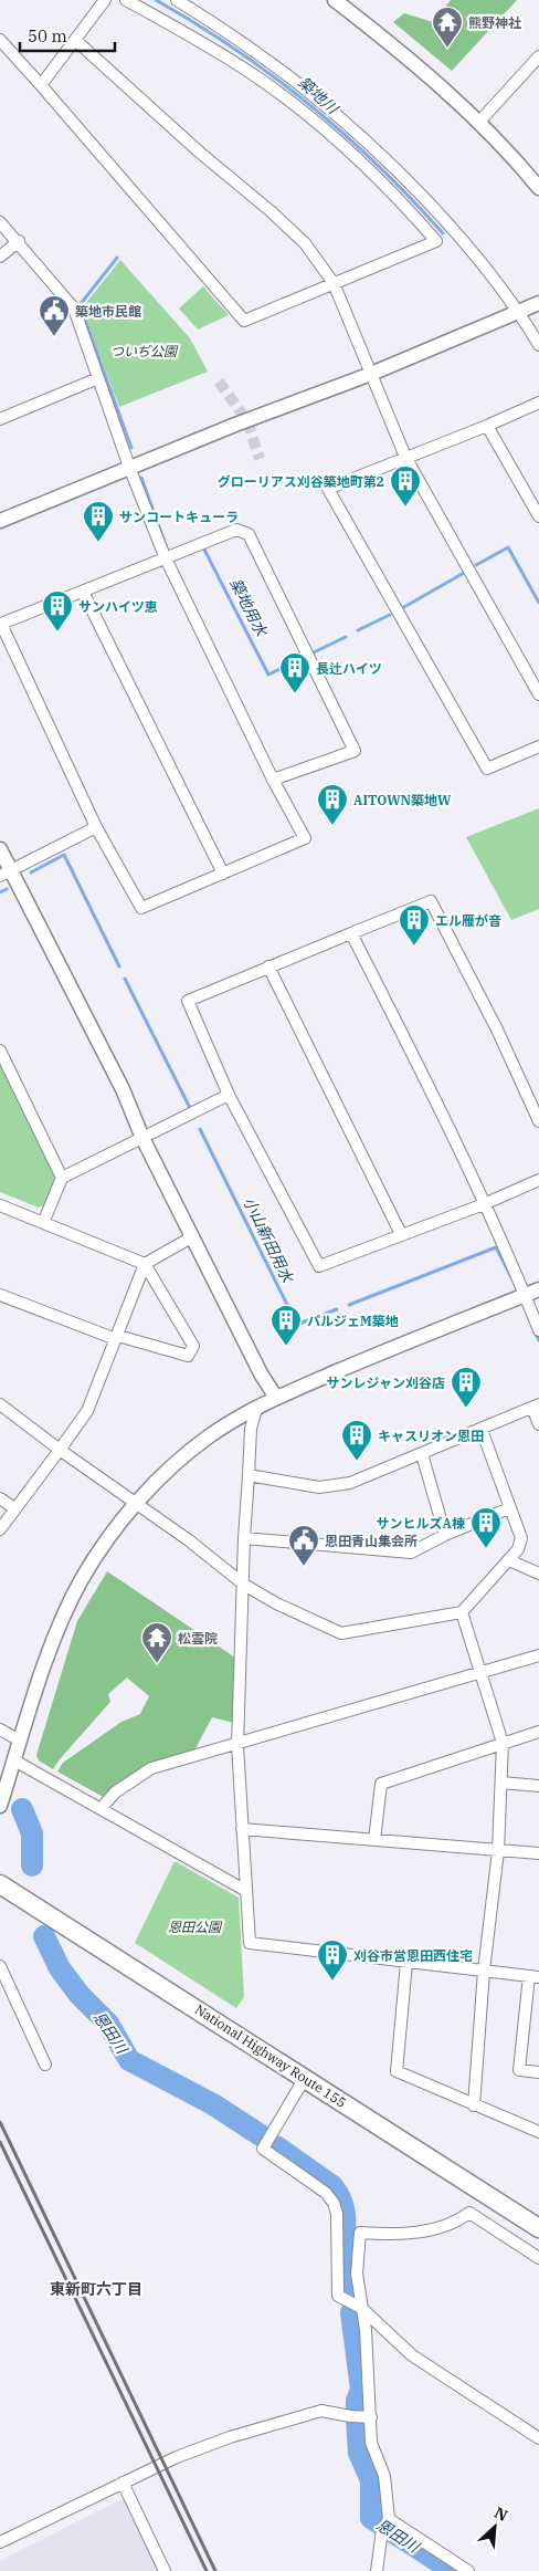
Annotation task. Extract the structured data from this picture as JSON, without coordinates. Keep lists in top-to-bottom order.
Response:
{
  "streets": {
    "highway": ["National Highway Route 155"]
  },
  "districts": ["東新町六丁目"],
  "water": [
    "築地川",
    "築地用水",
    "小山新田用水",
    "恩田川"
  ],
  "parks": ["ついぢ公園", "恩田公園"],
  "places": {
    "temple": ["熊野神社", "松雲院"],
    "public building": ["築地市民館", "恩田青山集会所"],
    "building": [
      "グローリアス刈谷築地町第2",
      "サンコートキューラ",
      "サンハイツ恵",
      "長辻ハイツ",
      "AITOWN築地W",
      "エル雁が音",
      "パルジェM築地",
      "サンレジャン刈谷店",
      "キャスリオン恩田",
      "サンヒルズA棟",
      "刈谷市営恩田西住宅"
    ]
  },
  "scale_bar": "50 m",
  "north": "top right"
}
